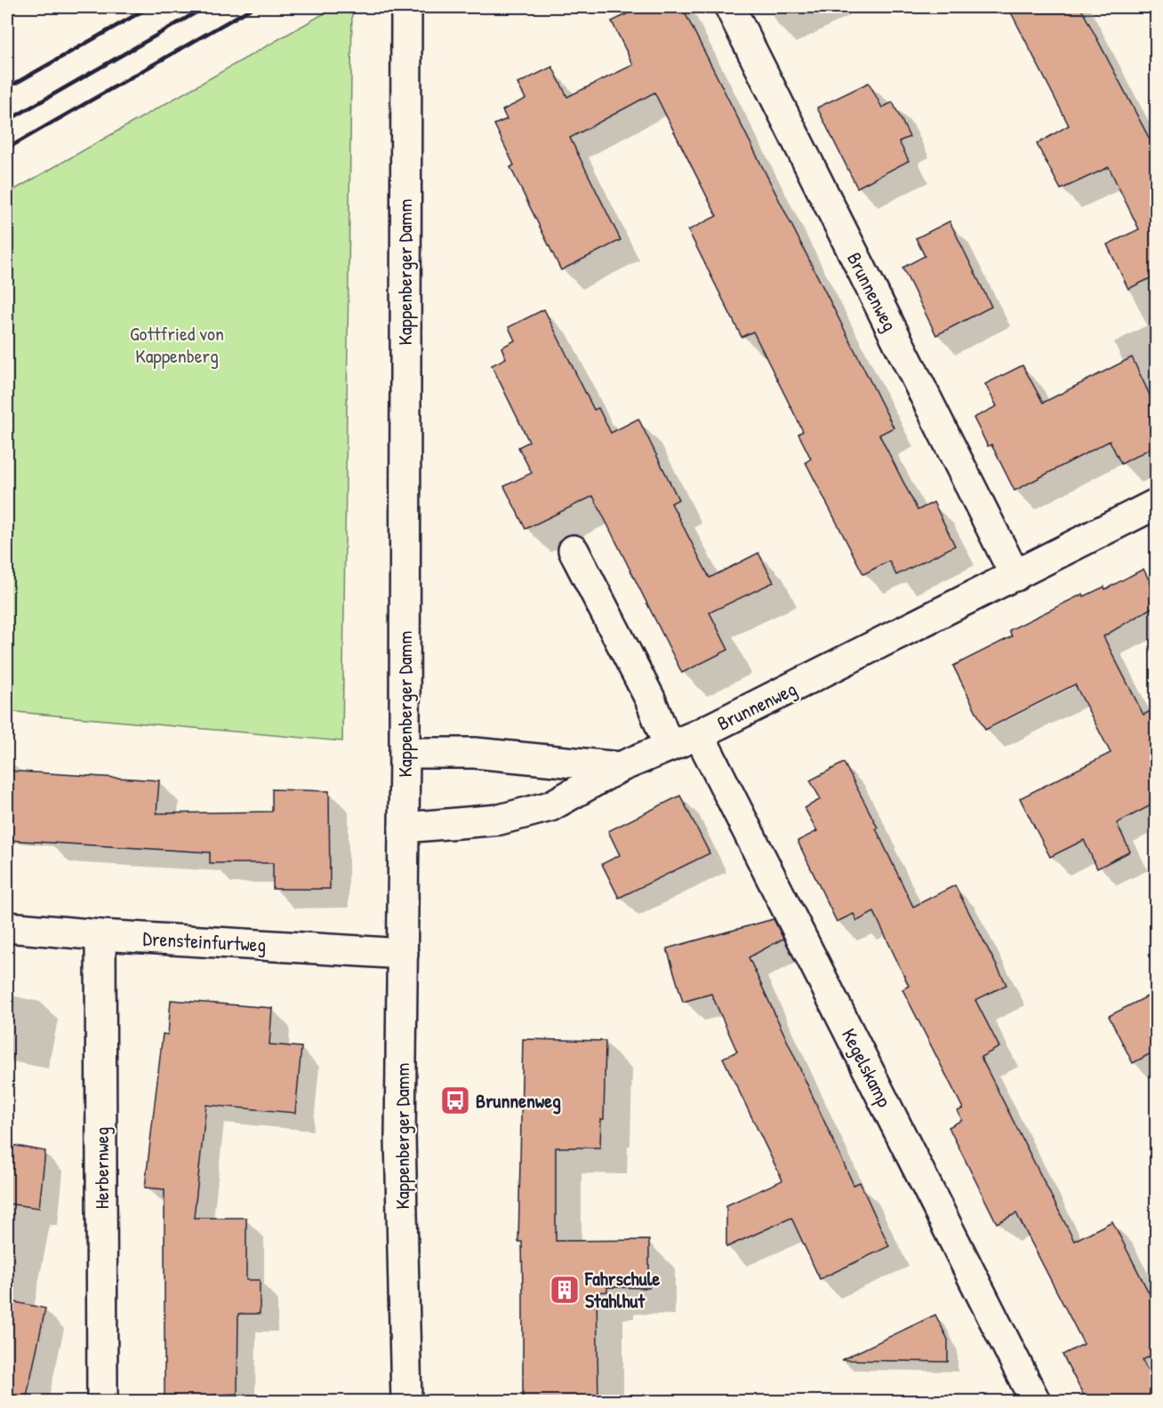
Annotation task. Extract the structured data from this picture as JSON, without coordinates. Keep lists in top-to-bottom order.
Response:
{
  "streets": {
    "street": [
      "Kappenberger Damm",
      "Brunnenweg",
      "Drensteinfurtweg",
      "Kegelskamp",
      "Herbernweg"
    ]
  },
  "crossings": [
    ["Kappenberger Damm", "Brunnenweg"],
    ["Kappenberger Damm", "Drensteinfurtweg"],
    ["Brunnenweg", "Kegelskamp"],
    ["Drensteinfurtweg", "Herbernweg"]
  ],
  "parks": ["Gottfried von Kappenberg"],
  "places": {
    "bus stop": ["Brunnenweg"],
    "building": ["Fahrschule Stahlhut"]
  }
}
